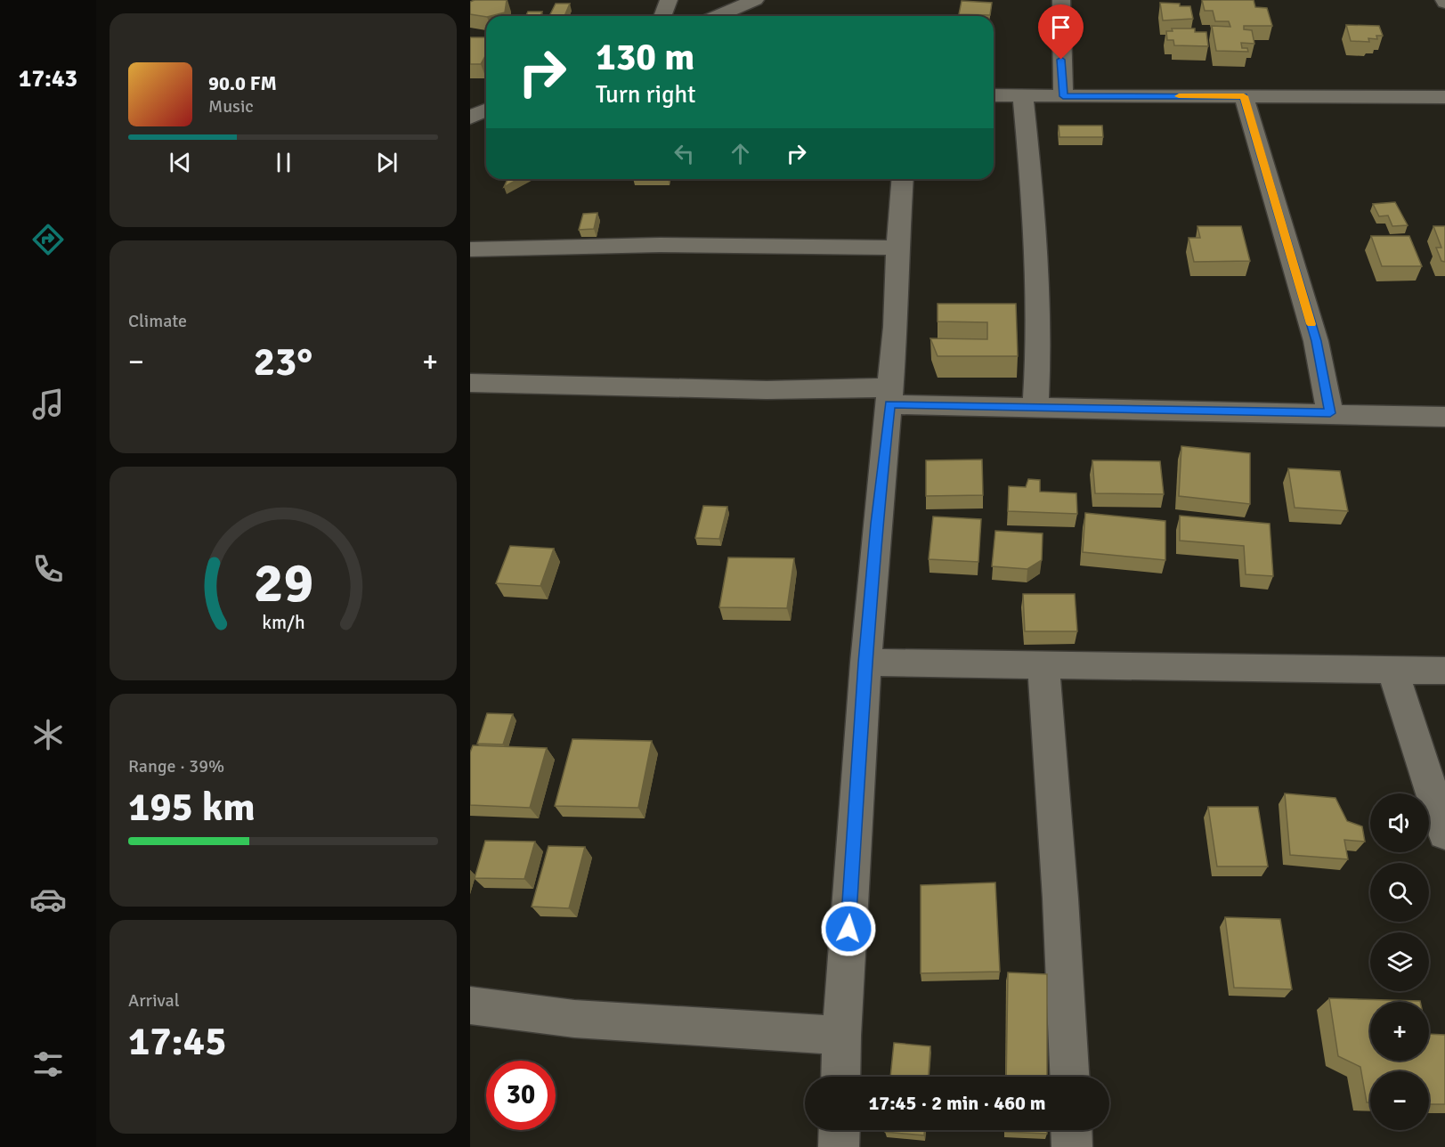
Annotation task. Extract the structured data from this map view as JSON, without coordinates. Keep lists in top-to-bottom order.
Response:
{
  "page": {
    "tabs": "17:43",
    "turn": ["130 m", "Turn right"],
    "song": ["90.0 FM", "Music"],
    "tile": [
      "Climate",
      ["Range · 39%", "195 km"],
      ["Arrival", "17:45"]
    ],
    "heat": ["−", "23°", "+"],
    "map_buttons": ["+", "−"],
    "limit": "30",
    "trip": "17:45 · 2 min · 460 m",
    "gauge": ["29", "km/h"]
  }
}
